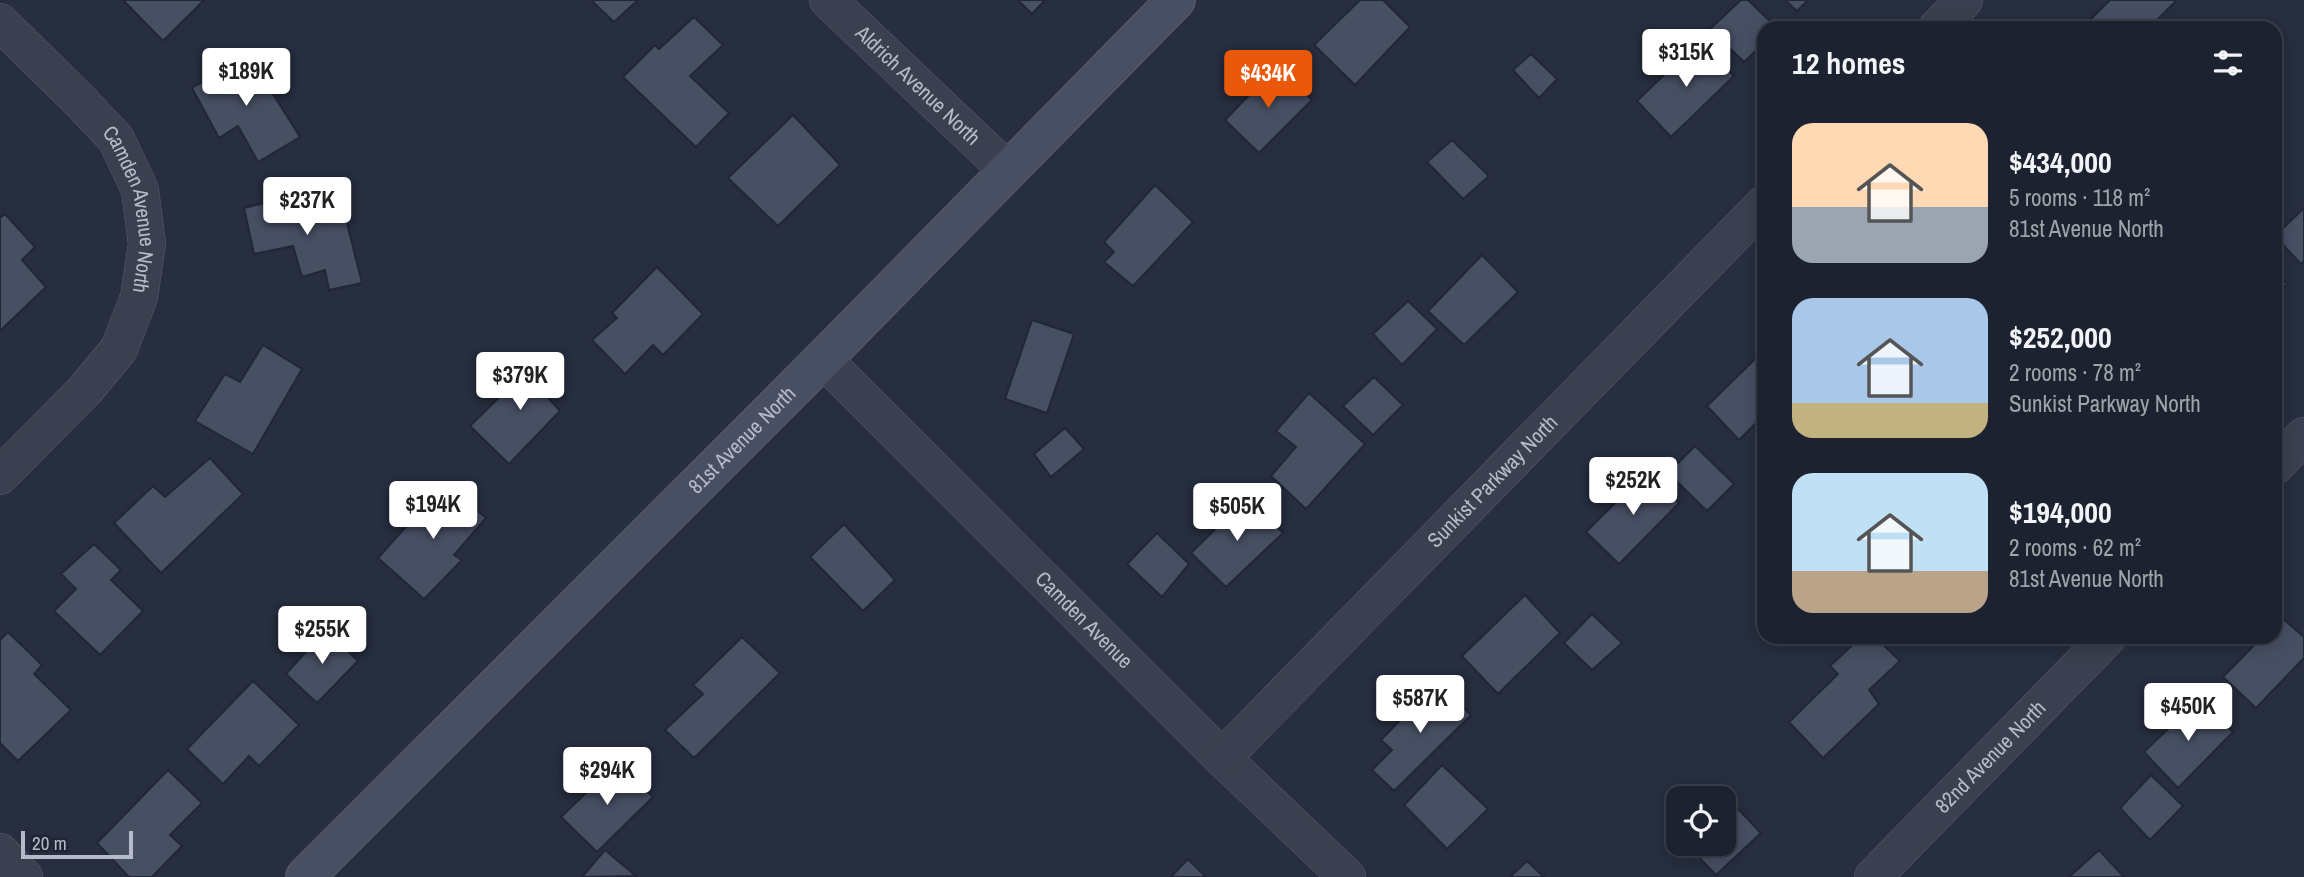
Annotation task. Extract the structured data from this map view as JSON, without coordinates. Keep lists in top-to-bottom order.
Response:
{
  "streets": {
    "street": [
      "Aldrich Avenue North",
      "Camden Avenue North",
      "81st Avenue North",
      "Sunkist Parkway North",
      "Camden Avenue",
      "82nd Avenue North"
    ]
  },
  "crossings": [
    ["Aldrich Avenue North", "81st Avenue North"],
    ["81st Avenue North", "Camden Avenue"],
    ["Sunkist Parkway North", "Camden Avenue"]
  ],
  "scale_bar": "20 m",
  "page": {
    "heading": "12 homes",
    "price": [
      "$315K",
      "$189K",
      "$434K",
      "$237K",
      "$379K",
      "$252K",
      "$194K",
      "$505K",
      "$255K",
      "$587K",
      "$450K",
      "$294K"
    ],
    "list": [
      {
        "name": "$434,000",
        "note": "5 rooms · 118 m² · 81st Avenue North"
      },
      {
        "name": "$252,000",
        "note": "2 rooms · 78 m² · Sunkist Parkway North"
      },
      {
        "name": "$194,000",
        "note": "2 rooms · 62 m² · 81st Avenue North"
      }
    ],
    "scale": "20 m"
  }
}
